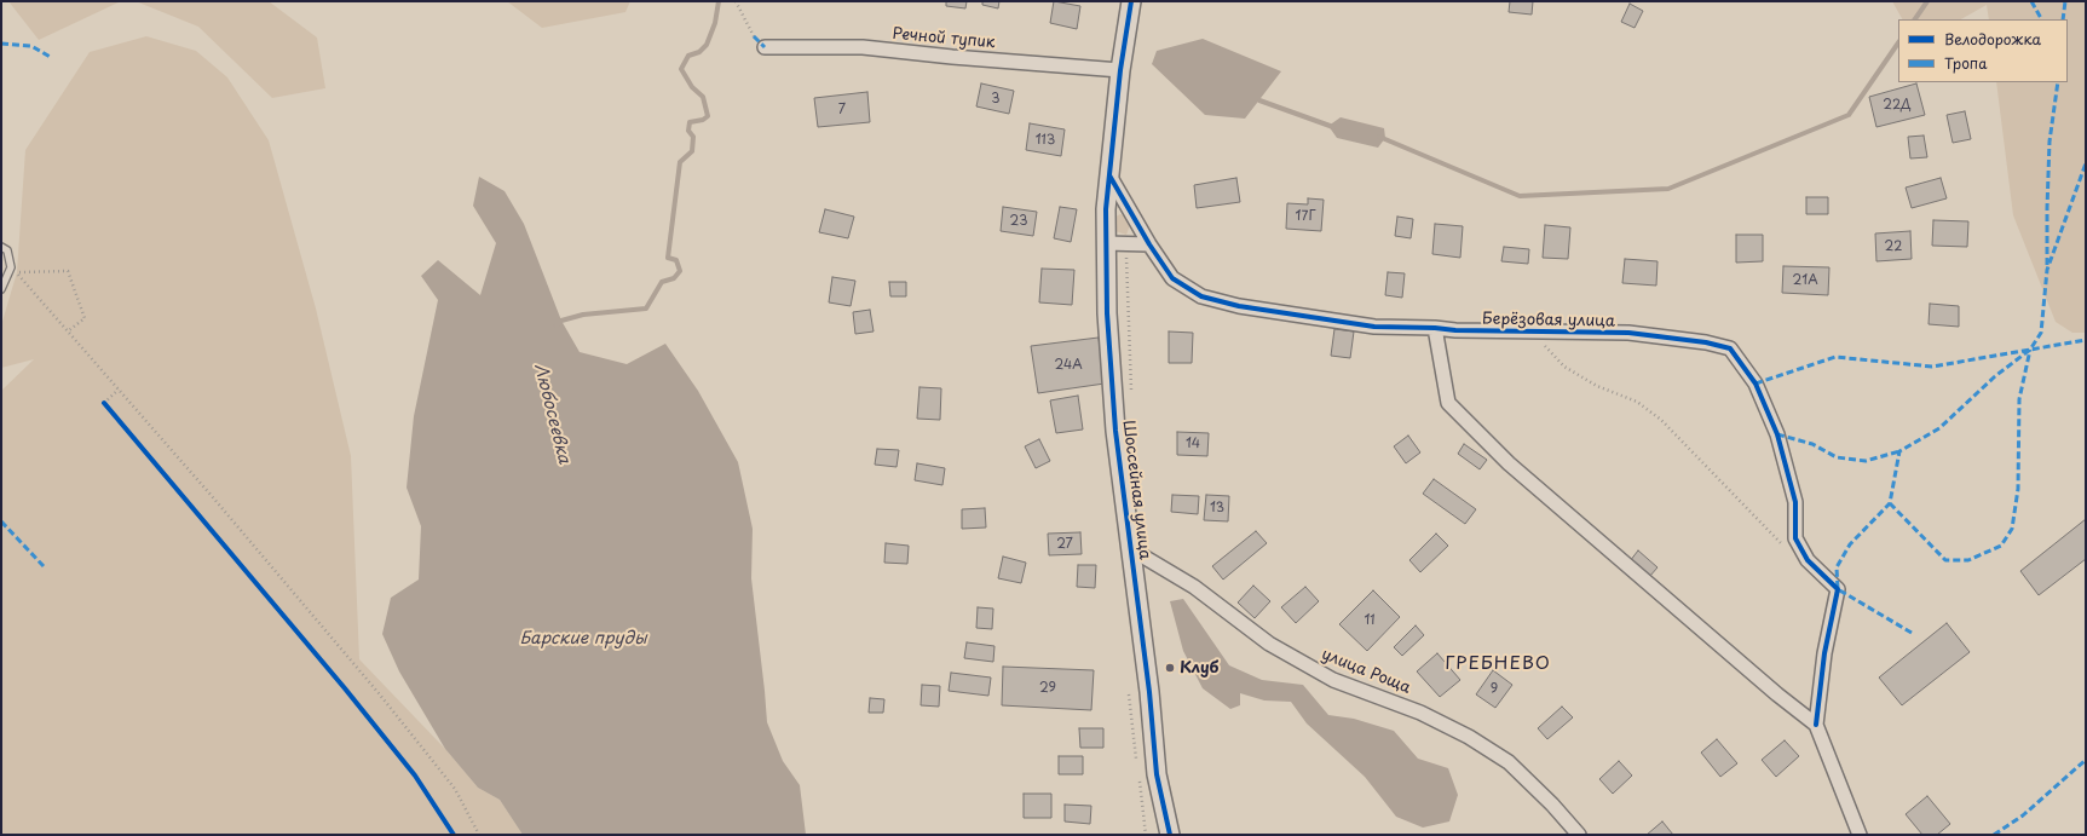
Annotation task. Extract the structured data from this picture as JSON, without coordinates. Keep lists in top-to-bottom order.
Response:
{
  "streets": {
    "street": [
      "Речной тупик",
      "Берёзовая улица",
      "Шоссейная улица",
      "улица Роща"
    ]
  },
  "crossings": [
    ["Речной тупик", "Шоссейная улица"],
    ["Берёзовая улица", "Шоссейная улица"],
    ["Шоссейная улица", "улица Роща"]
  ],
  "districts": ["ГРЕБНЕВО"],
  "water": ["Любосеевка", "Барские пруды"],
  "places": ["Клуб"],
  "house_numbers": [
    "3",
    "22Д",
    "7",
    "113",
    "17Г",
    "23",
    "22",
    "21А",
    "24А",
    "14",
    "13",
    "27",
    "11",
    "29",
    "9"
  ],
  "legend": ["Велодорожка", "Тропа"]
}
